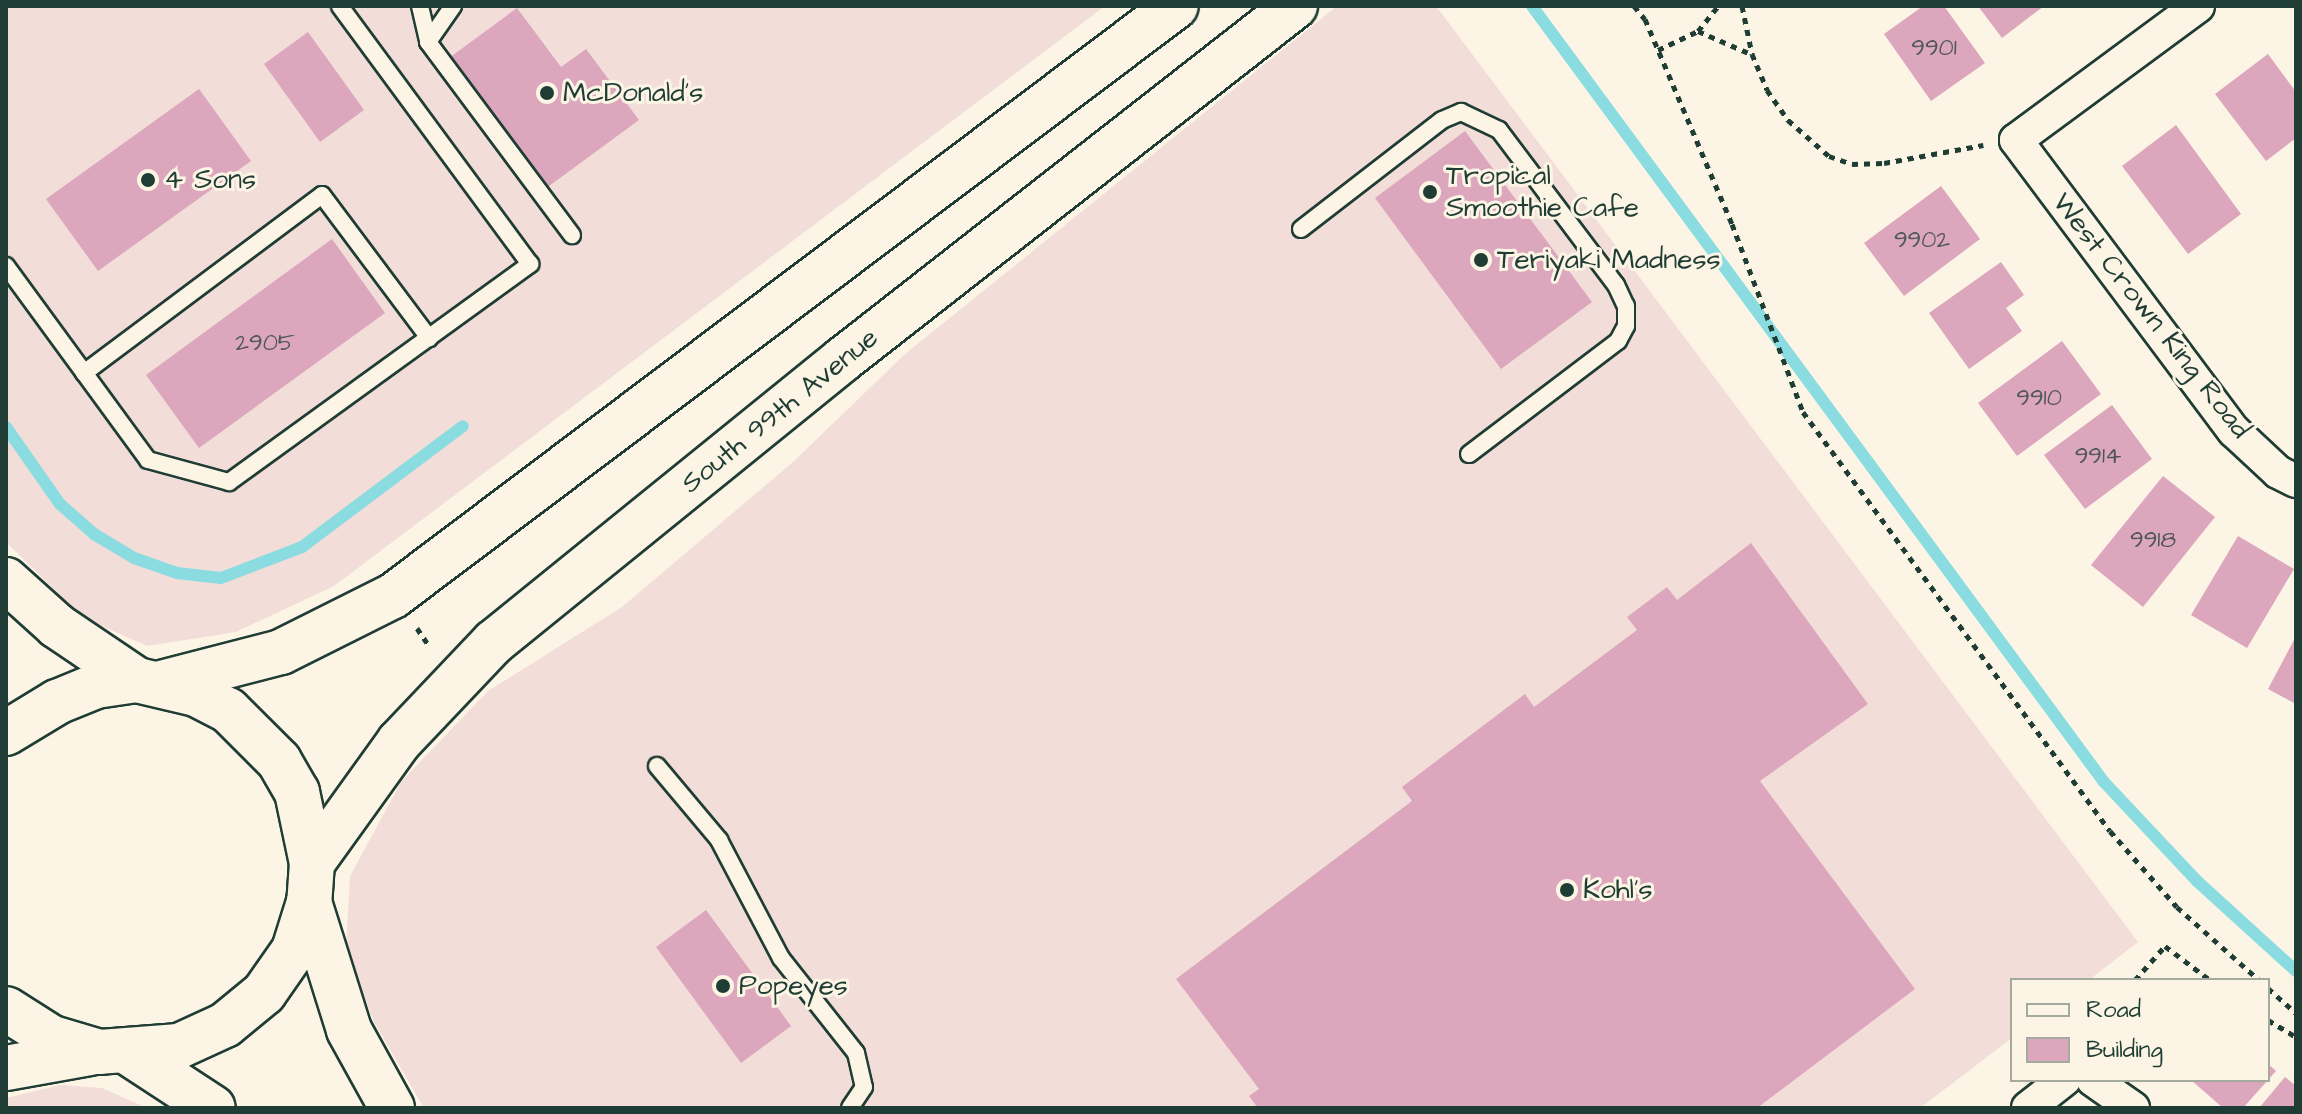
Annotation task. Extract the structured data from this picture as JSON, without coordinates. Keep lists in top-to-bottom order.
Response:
{
  "streets": {
    "main road": ["South 99th Avenue"],
    "street": ["West Crown King Road"]
  },
  "places": [
    "McDonald's",
    "4 Sons",
    "Tropical Smoothie Cafe",
    "Teriyaki Madness",
    "Kohl's",
    "Popeyes"
  ],
  "house_numbers": [
    "9901",
    "9902",
    "2905",
    "9910",
    "9914",
    "9918"
  ],
  "legend": ["Road", "Building"]
}
